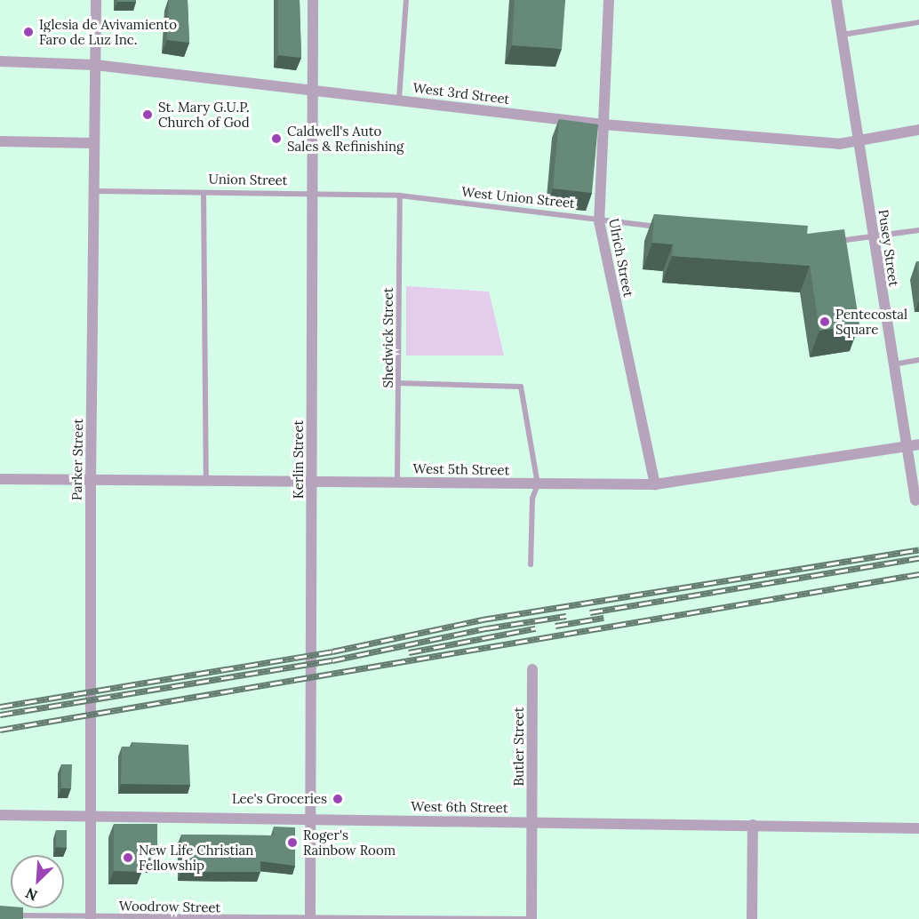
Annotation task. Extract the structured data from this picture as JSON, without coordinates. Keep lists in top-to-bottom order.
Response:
{
  "streets": {
    "street": [
      "West 3rd Street",
      "Pusey Street",
      "Ulrich Street",
      "Parker Street",
      "Kerlin Street",
      "West 5th Street",
      "Butler Street",
      "West 6th Street"
    ],
    "lane": [
      "Union Street",
      "West Union Street",
      "Shedwick Street",
      "Woodrow Street"
    ]
  },
  "crossings": [
    ["West 3rd Street", "Pusey Street"],
    ["West 3rd Street", "Ulrich Street"],
    ["West 3rd Street", "Parker Street"],
    ["West 3rd Street", "Kerlin Street"],
    ["Union Street", "West Union Street"],
    ["Union Street", "Shedwick Street"],
    ["Union Street", "Parker Street"],
    ["Union Street", "Kerlin Street"],
    ["West Union Street", "Ulrich Street"],
    ["West Union Street", "Shedwick Street"],
    ["Pusey Street", "West 5th Street"],
    ["Ulrich Street", "West 5th Street"],
    ["Shedwick Street", "West 5th Street"],
    ["Parker Street", "West 5th Street"],
    ["Parker Street", "West 6th Street"],
    ["Parker Street", "Woodrow Street"],
    ["Kerlin Street", "West 5th Street"],
    ["Kerlin Street", "West 6th Street"],
    ["Kerlin Street", "Woodrow Street"],
    ["Butler Street", "West 6th Street"],
    ["Butler Street", "Woodrow Street"]
  ],
  "places": [
    "Iglesia de Avivamiento Faro de Luz Inc.",
    "St. Mary G.U.P. Church of God",
    "Caldwell's Auto Sales & Refinishing",
    "Pentecostal Square",
    "Lee's Groceries",
    "Roger's Rainbow Room",
    "New Life Christian Fellowship"
  ],
  "north": "bottom left"
}
